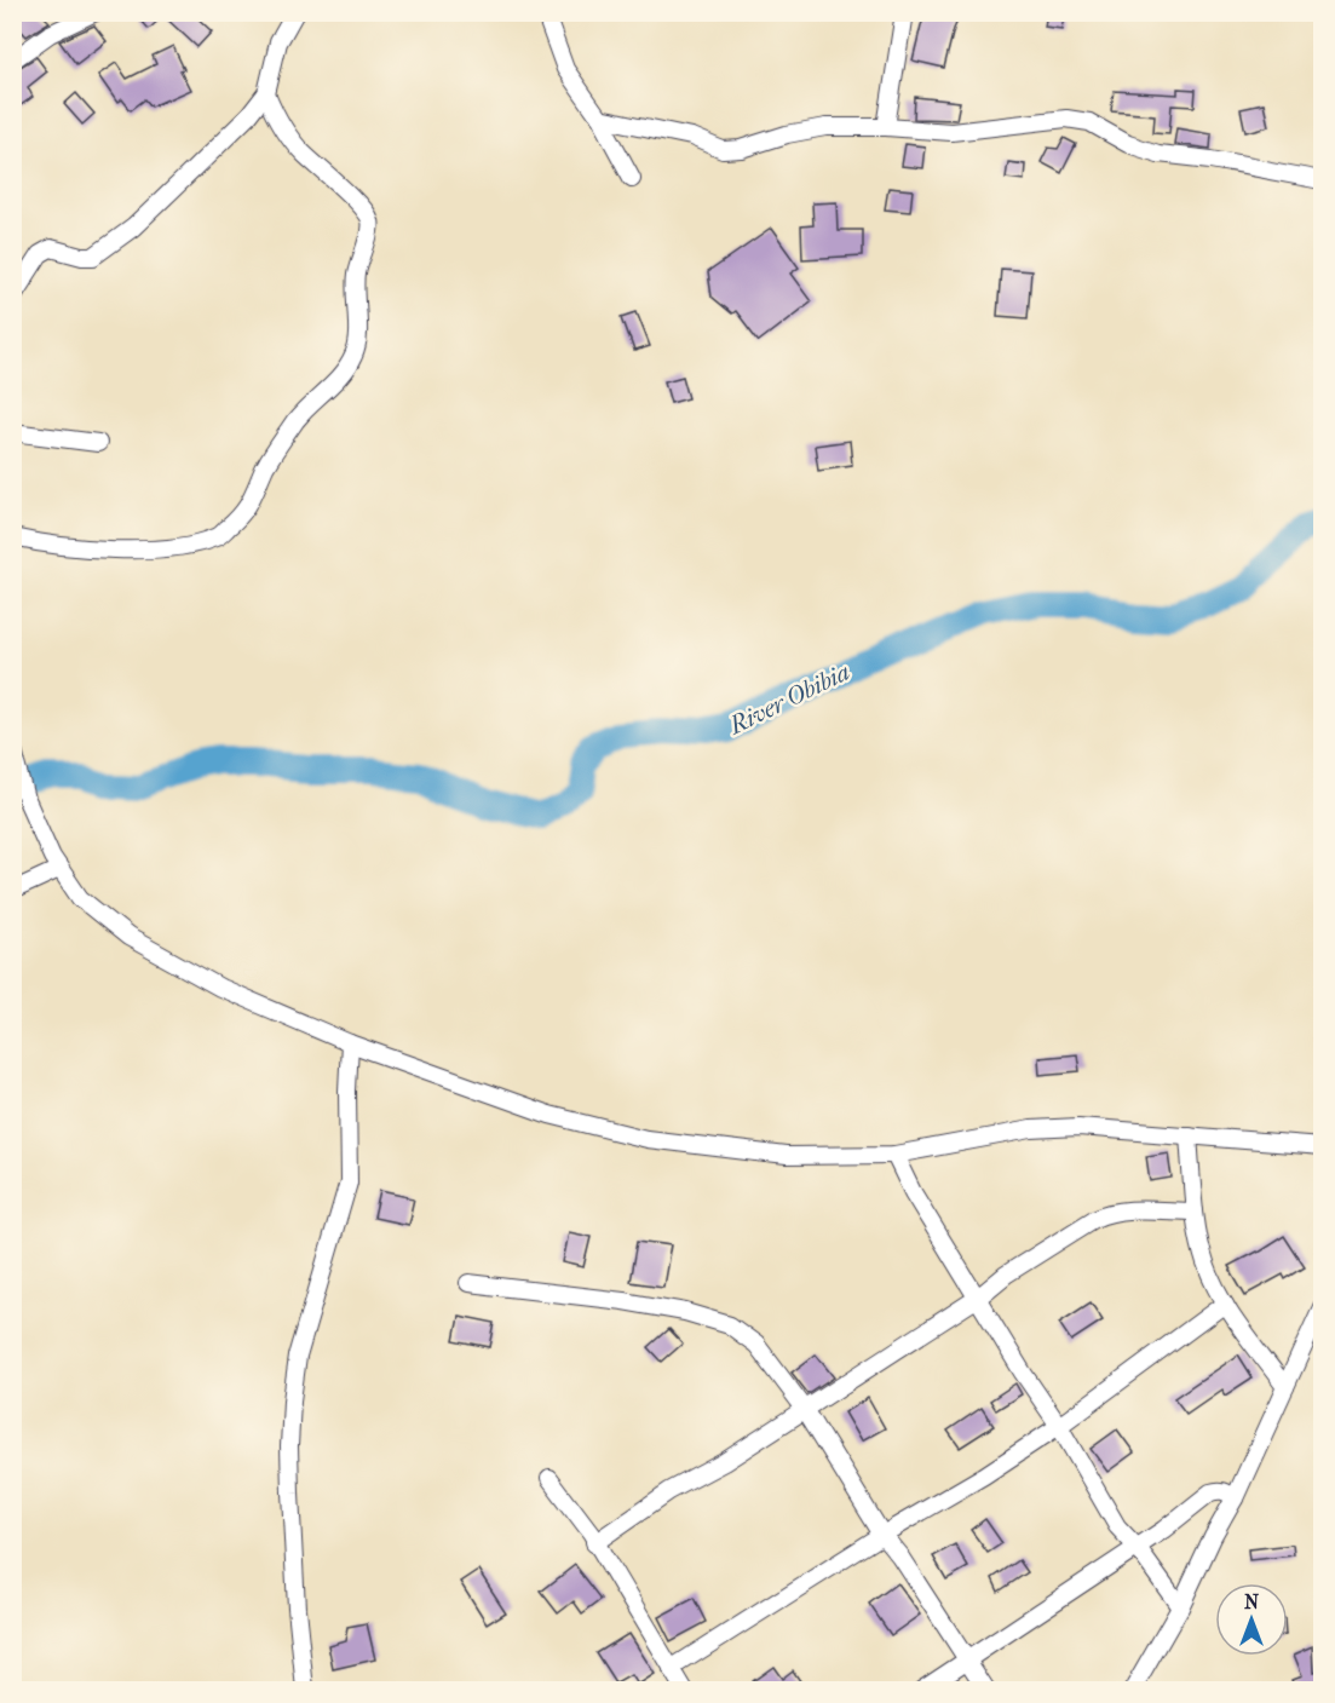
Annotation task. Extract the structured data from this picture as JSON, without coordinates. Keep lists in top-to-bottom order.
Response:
{
  "water": ["River Obibia"],
  "north": "top"
}
